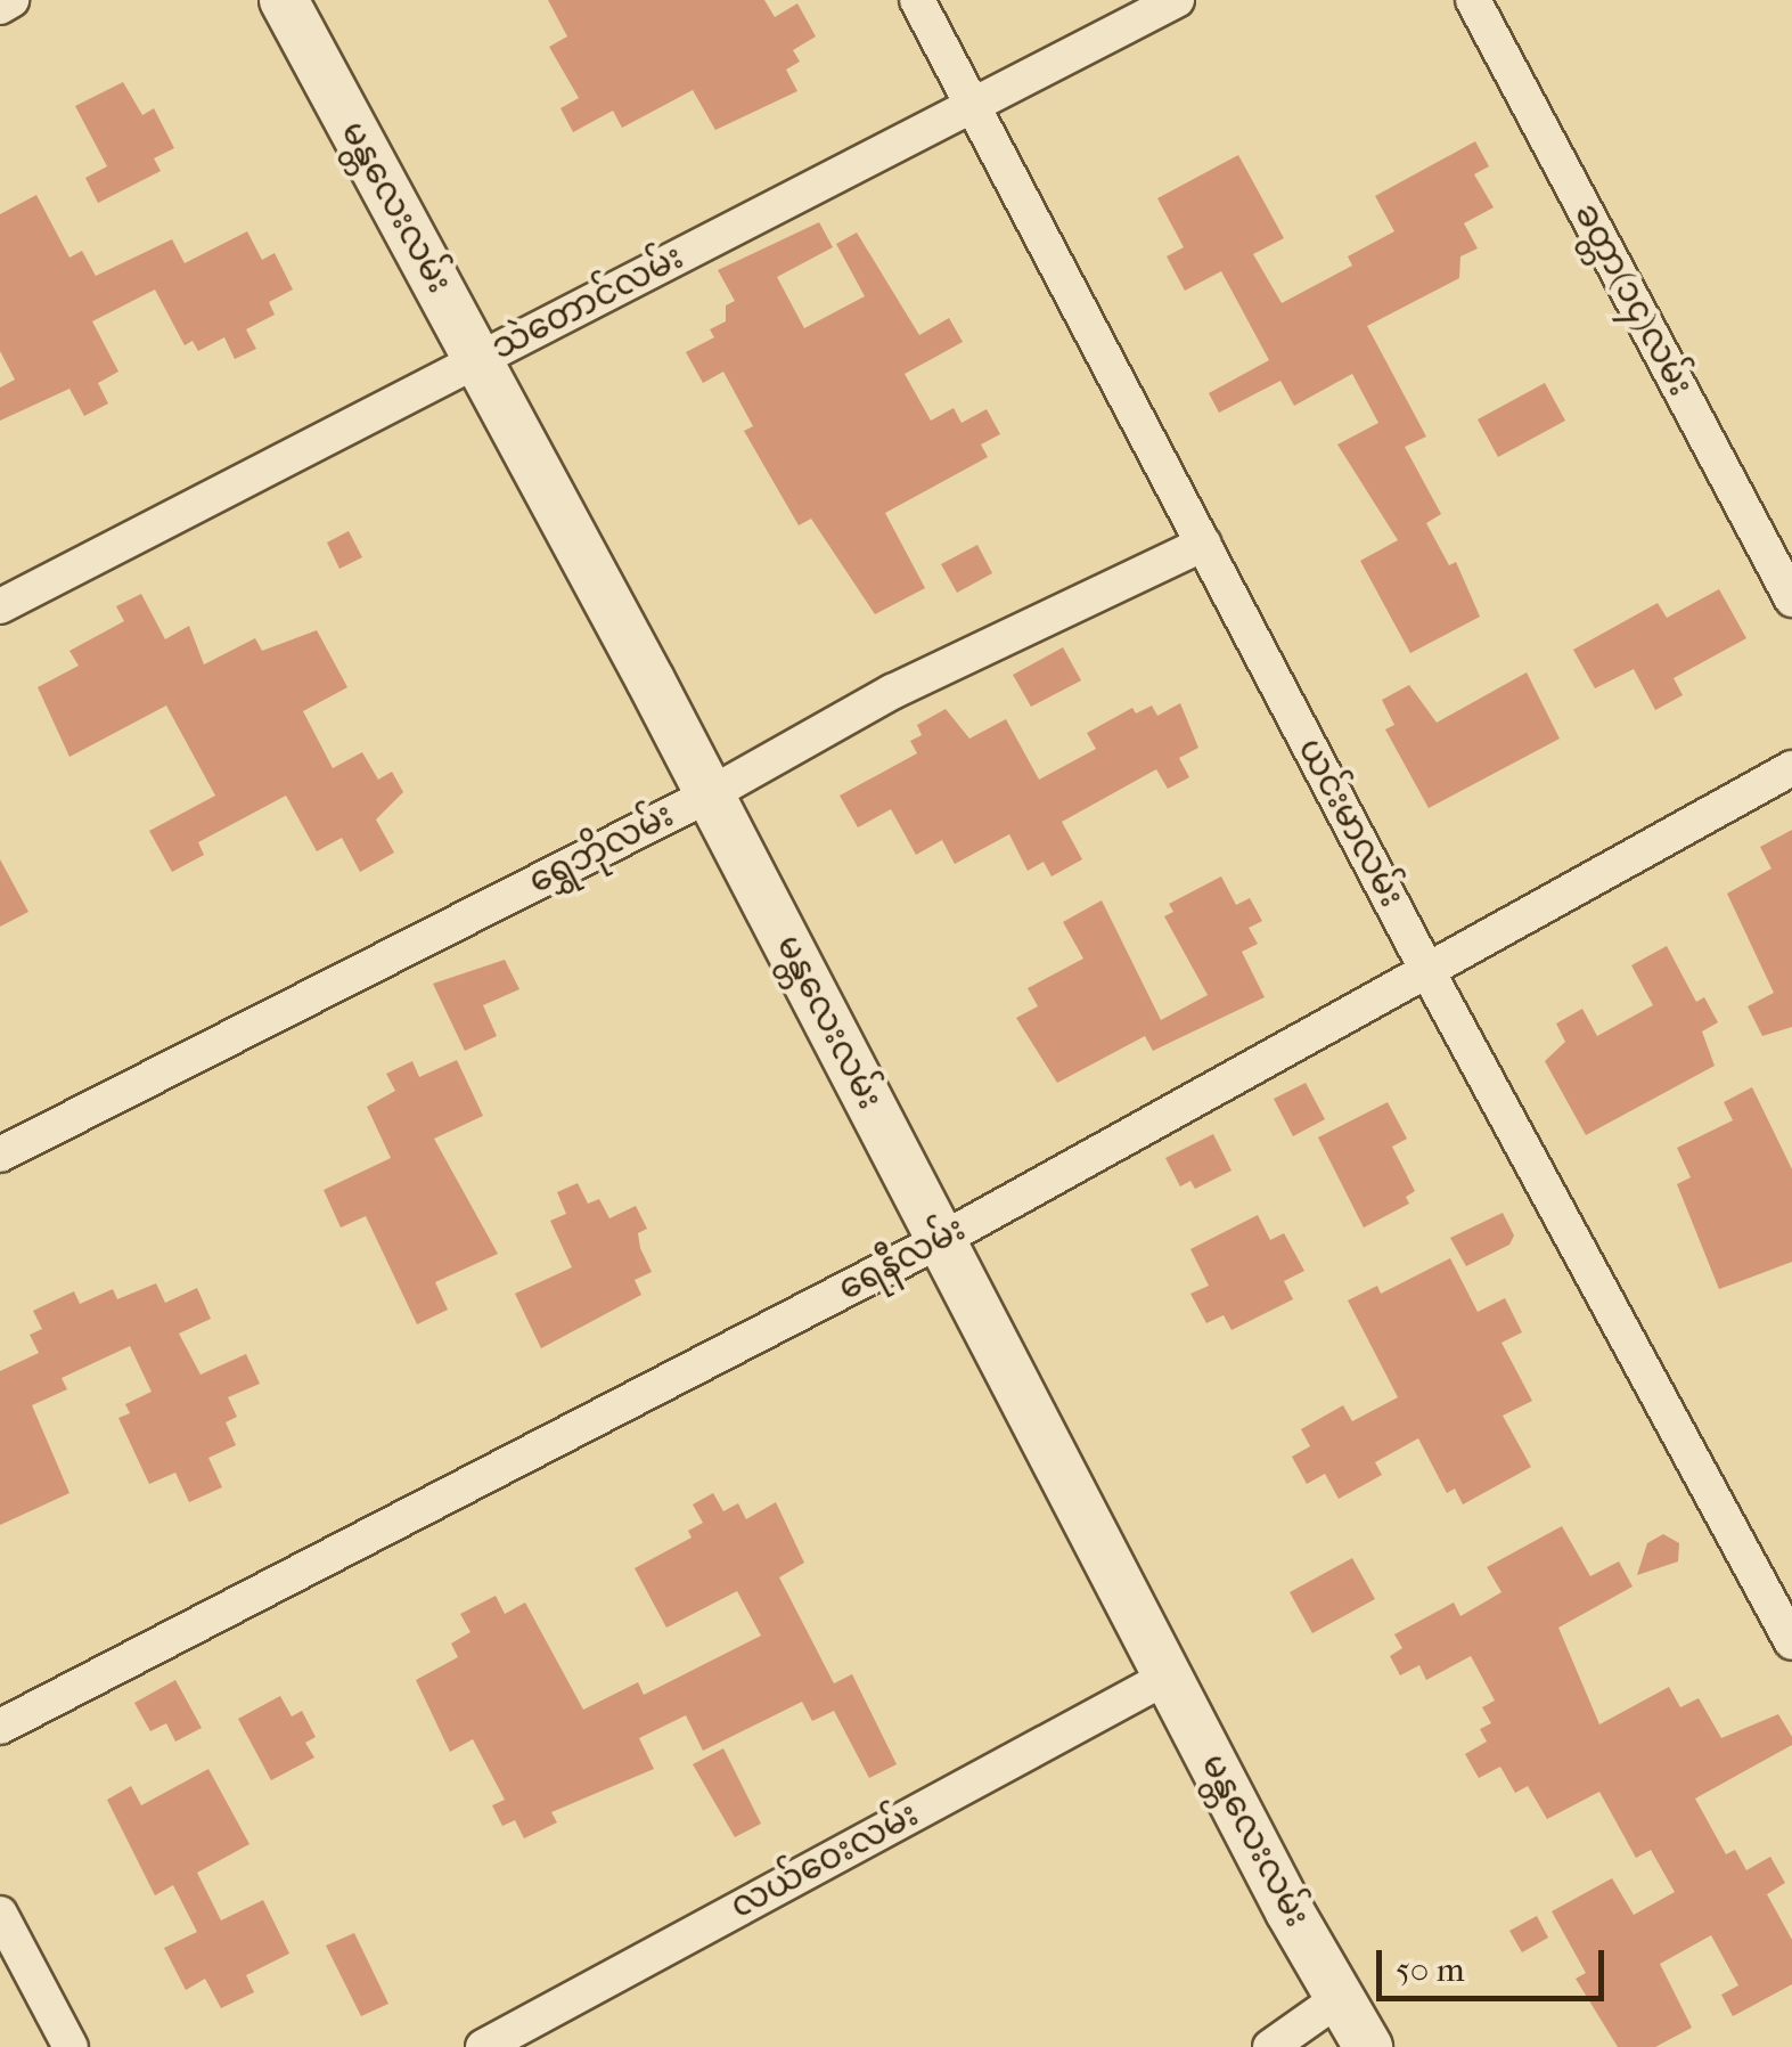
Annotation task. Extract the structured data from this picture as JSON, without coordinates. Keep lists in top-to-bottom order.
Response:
{
  "streets": {
    "main road": ["မန္တလေးလမ်း"],
    "street": [
      "ခတ္တာ(၁၄)လမ်း",
      "သဲတောင်လမ်း",
      "ယင်းမာလမ်း",
      "ရွှေဘိုလမ်း",
      "ရေနီလမ်း",
      "လယ်ဝေးလမ်း"
    ]
  },
  "crossings": [
    ["မန္တလေးလမ်း", "သဲတောင်လမ်း"],
    ["မန္တလေးလမ်း", "ရွှေဘိုလမ်း"],
    ["မန္တလေးလမ်း", "ရေနီလမ်း"],
    ["မန္တလေးလမ်း", "လယ်ဝေးလမ်း"],
    ["သဲတောင်လမ်း", "ယင်းမာလမ်း"],
    ["ယင်းမာလမ်း", "ရွှေဘိုလမ်း"],
    ["ယင်းမာလမ်း", "ရေနီလမ်း"]
  ],
  "scale_bar": "50 m"
}
